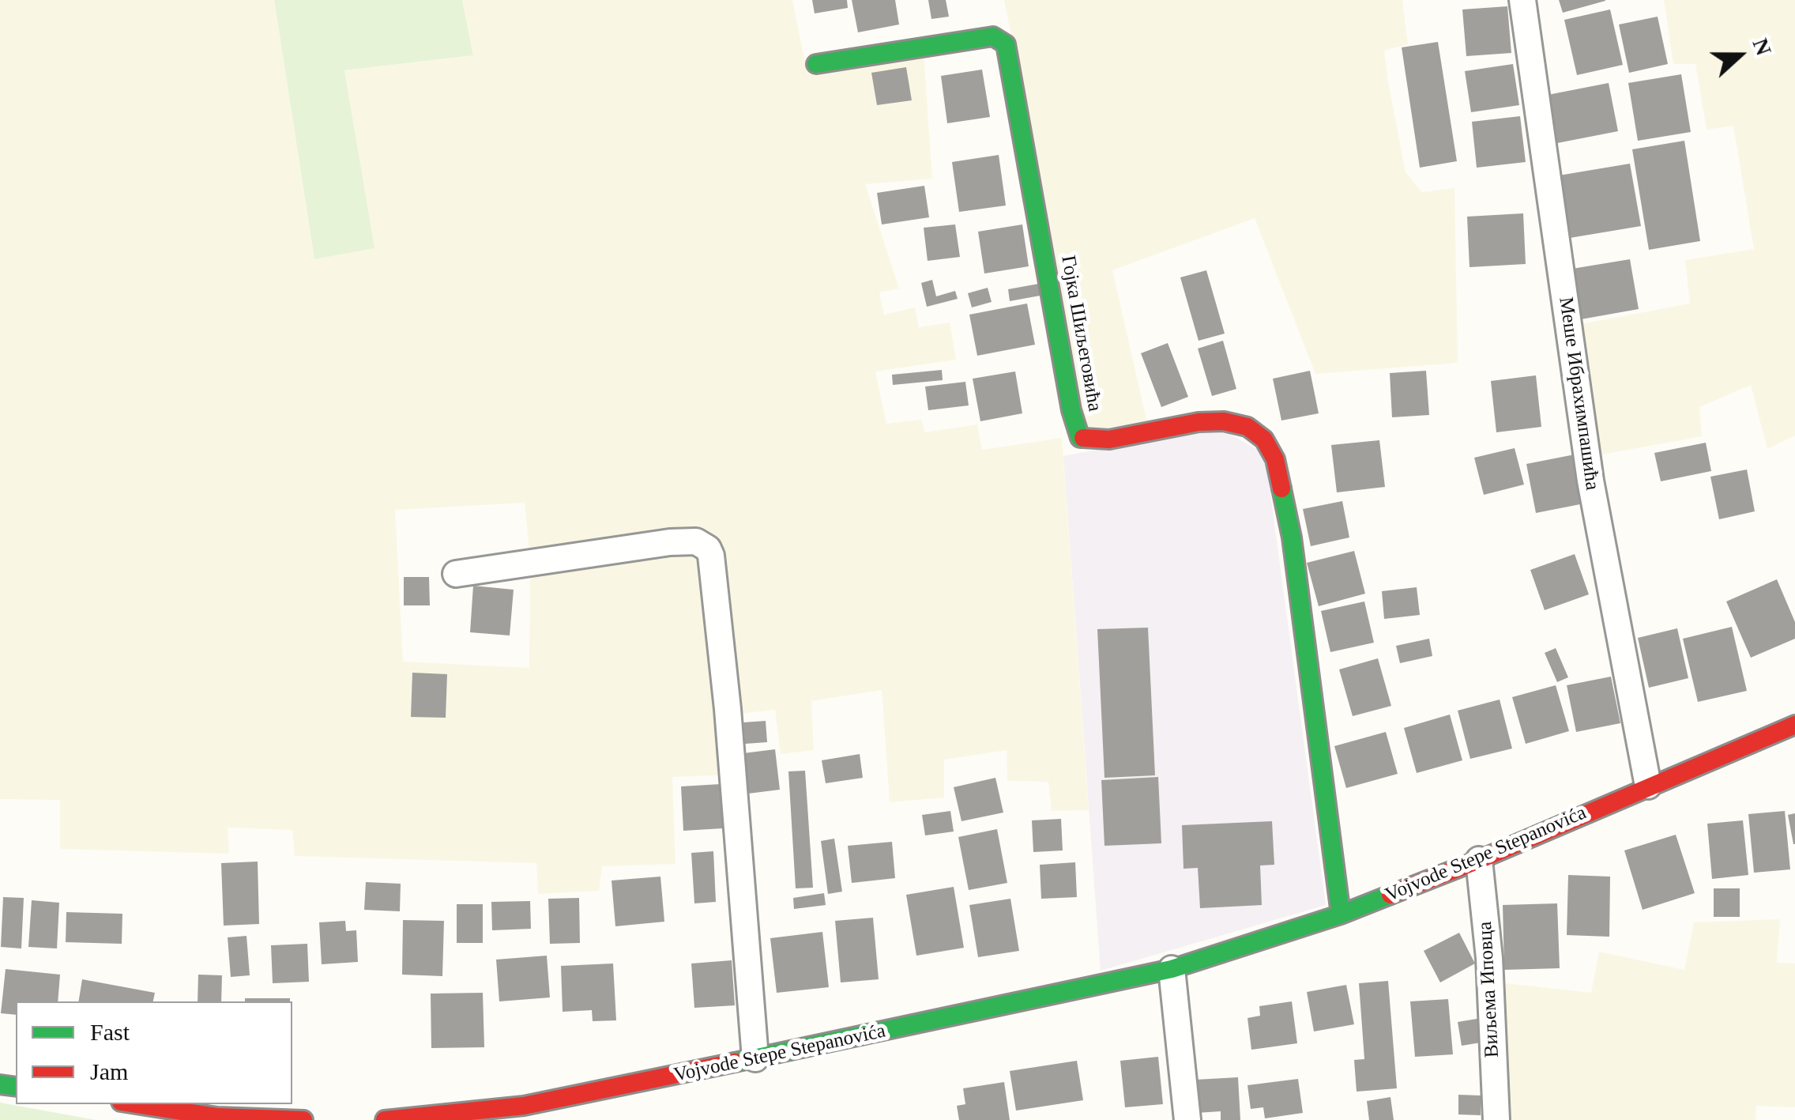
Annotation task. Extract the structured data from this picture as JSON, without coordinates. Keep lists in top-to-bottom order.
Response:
{
  "streets": {
    "main road": ["Гојка Шиљеговића", "Vojvode Stepe Stepanovića"],
    "street": ["Меше Ибрахимпашића", "Виљема Иповца"]
  },
  "crossings": [
    ["Гојка Шиљеговића", "Vojvode Stepe Stepanovića"],
    ["Меше Ибрахимпашића", "Vojvode Stepe Stepanovića"],
    ["Vojvode Stepe Stepanovića", "Виљема Иповца"]
  ],
  "legend": ["Fast", "Jam"],
  "north": "right"
}
